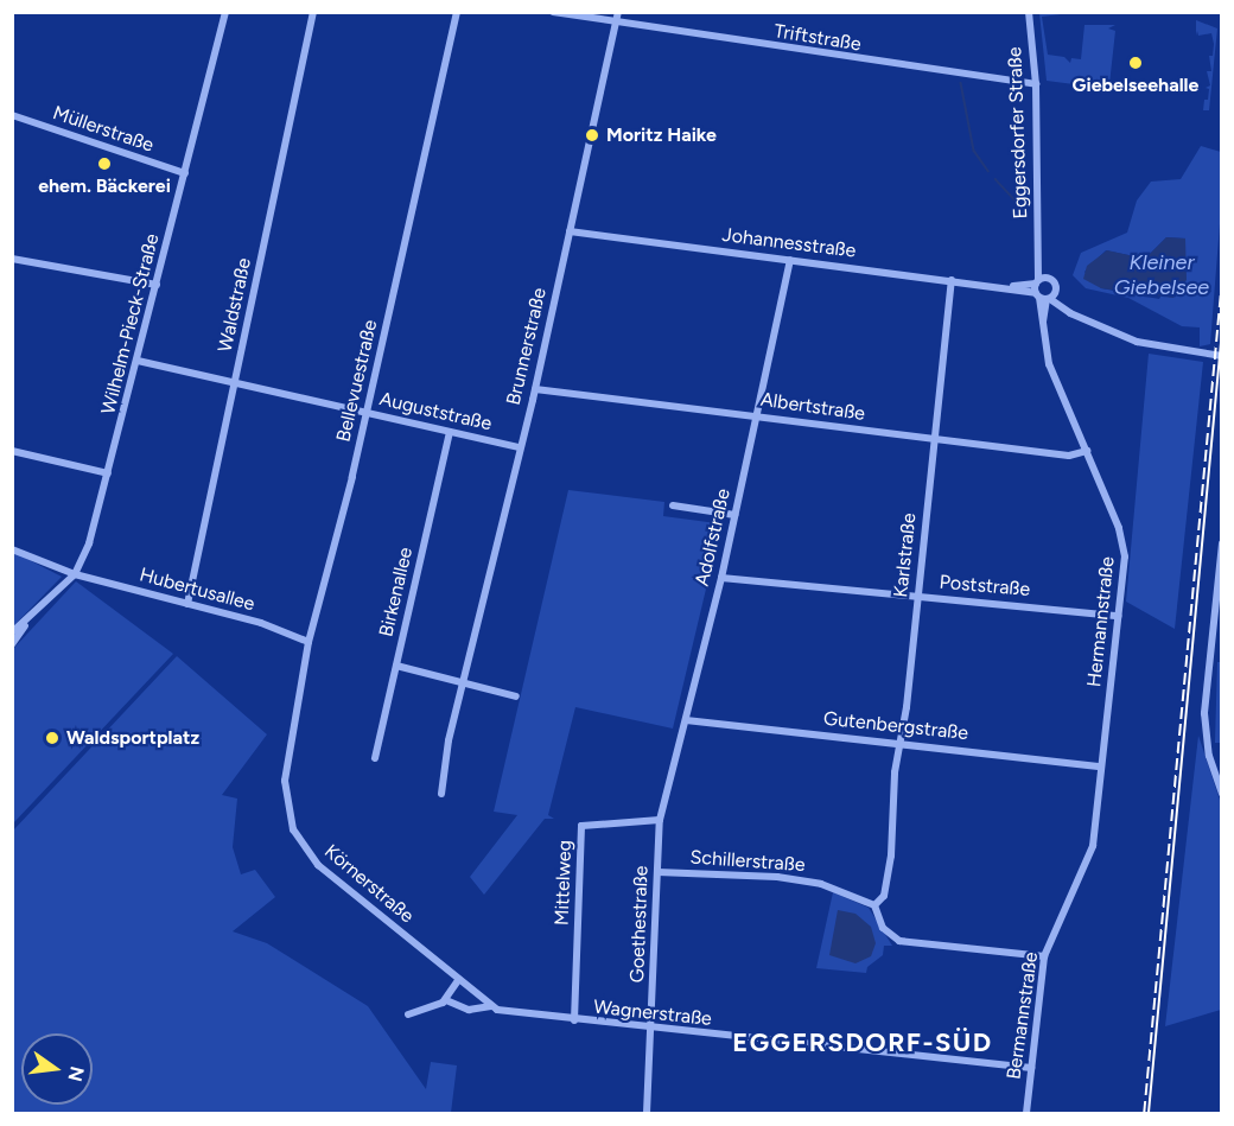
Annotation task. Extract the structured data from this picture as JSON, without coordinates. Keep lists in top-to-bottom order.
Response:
{
  "streets": {
    "street": [
      "Triftstraße",
      "Müllerstraße",
      "Eggersdorfer Straße",
      "Johannesstraße",
      "Waldstraße",
      "Wilhelm-Pieck-Straße",
      "Brunnerstraße",
      "Bellevuestraße",
      "Albertstraße",
      "Auguststraße",
      "Adolfstraße",
      "Karlstraße",
      "Poststraße",
      "Hubertusallee",
      "Birkenallee",
      "Hermannstraße",
      "Gutenbergstraße",
      "Schillerstraße",
      "Mittelweg",
      "Körnerstraße",
      "Goethestraße",
      "Wagnerstraße",
      "Bermannstraße"
    ]
  },
  "crossings": [
    ["Triftstraße", "Eggersdorfer Straße"],
    ["Triftstraße", "Brunnerstraße"],
    ["Müllerstraße", "Wilhelm-Pieck-Straße"],
    ["Eggersdorfer Straße", "Johannesstraße"],
    ["Eggersdorfer Straße", "Hermannstraße"],
    ["Johannesstraße", "Brunnerstraße"],
    ["Johannesstraße", "Adolfstraße"],
    ["Johannesstraße", "Karlstraße"],
    ["Johannesstraße", "Hermannstraße"],
    ["Waldstraße", "Auguststraße"],
    ["Waldstraße", "Hubertusallee"],
    ["Wilhelm-Pieck-Straße", "Auguststraße"],
    ["Wilhelm-Pieck-Straße", "Hubertusallee"],
    ["Brunnerstraße", "Albertstraße"],
    ["Brunnerstraße", "Auguststraße"],
    ["Bellevuestraße", "Auguststraße"],
    ["Bellevuestraße", "Hubertusallee"],
    ["Bellevuestraße", "Körnerstraße"],
    ["Albertstraße", "Adolfstraße"],
    ["Albertstraße", "Karlstraße"],
    ["Albertstraße", "Hermannstraße"],
    ["Auguststraße", "Birkenallee"],
    ["Adolfstraße", "Poststraße"],
    ["Adolfstraße", "Gutenbergstraße"],
    ["Adolfstraße", "Mittelweg"],
    ["Adolfstraße", "Goethestraße"],
    ["Karlstraße", "Poststraße"],
    ["Karlstraße", "Gutenbergstraße"],
    ["Karlstraße", "Schillerstraße"],
    ["Poststraße", "Hermannstraße"],
    ["Hermannstraße", "Gutenbergstraße"],
    ["Hermannstraße", "Bermannstraße"],
    ["Schillerstraße", "Goethestraße"],
    ["Mittelweg", "Goethestraße"],
    ["Mittelweg", "Wagnerstraße"],
    ["Körnerstraße", "Wagnerstraße"],
    ["Goethestraße", "Wagnerstraße"],
    ["Wagnerstraße", "Bermannstraße"]
  ],
  "districts": ["EGGERSDORF-SÜD"],
  "water": ["Kleiner Giebelsee"],
  "places": [
    "Giebelseehalle",
    "Moritz Haike",
    "ehem. Bäckerei",
    "Waldsportplatz"
  ],
  "north": "right"
}
